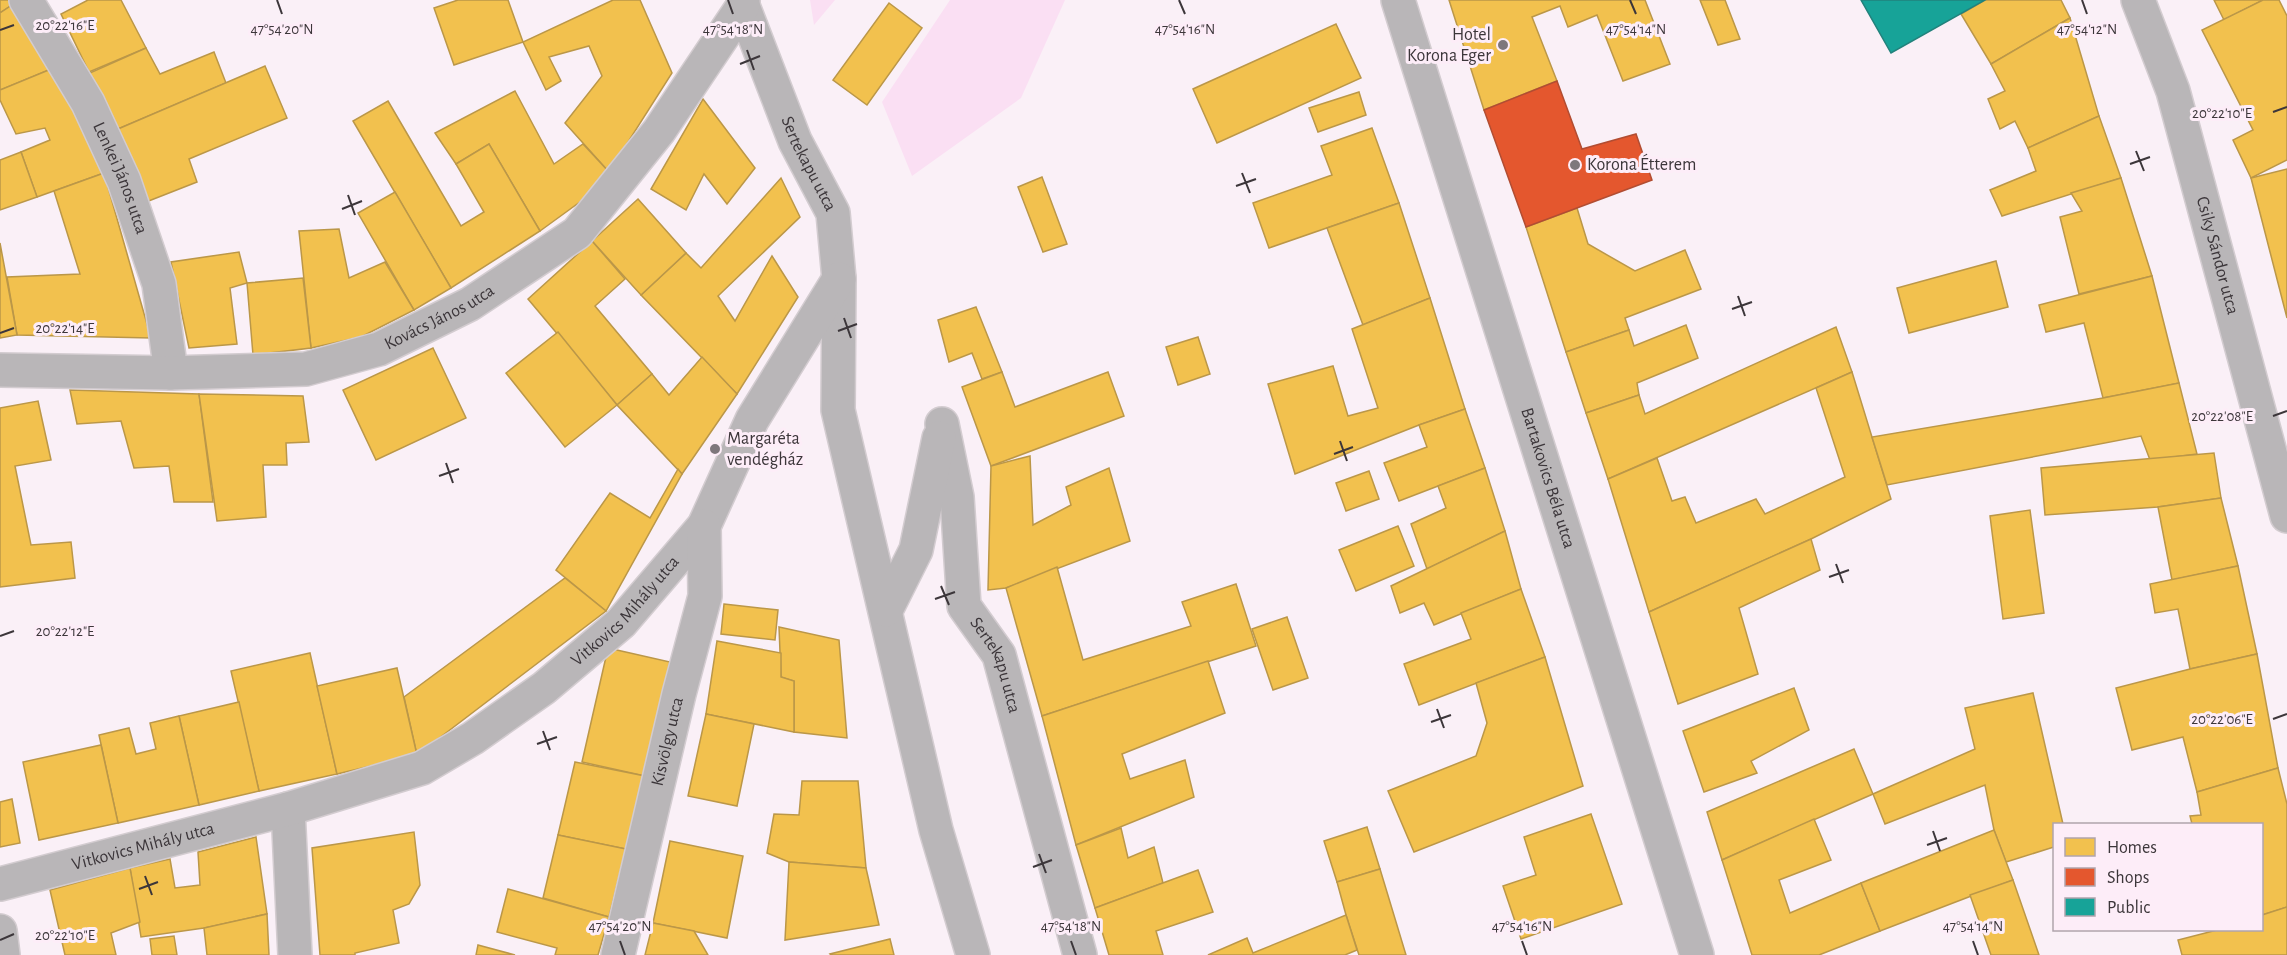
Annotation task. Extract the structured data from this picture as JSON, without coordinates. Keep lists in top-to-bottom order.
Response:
{
  "streets": {
    "street": [
      "Sertekapu utca",
      "Lenkei János utca",
      "Csiky Sándor utca",
      "Kovács János utca",
      "Bartakovics Béla utca",
      "Vitkovics Mihály utca",
      "Kisvölgy utca"
    ]
  },
  "crossings": [
    ["Sertekapu utca", "Kovács János utca"],
    ["Sertekapu utca", "Vitkovics Mihály utca"],
    ["Lenkei János utca", "Kovács János utca"],
    ["Vitkovics Mihály utca", "Kisvölgy utca"]
  ],
  "places": ["Hotel Korona Eger", "Korona Étterem", "Margaréta vendégház"],
  "legend": ["Homes", "Shops", "Public"],
  "coordinates": [
    "20°22'16\"E",
    "47°54'20\"N",
    "47°54'18\"N",
    "47°54'16\"N",
    "47°54'14\"N",
    "47°54'12\"N",
    "20°22'10\"E",
    "20°22'14\"E",
    "20°22'08\"E",
    "20°22'12\"E",
    "20°22'06\"E"
  ]
}
